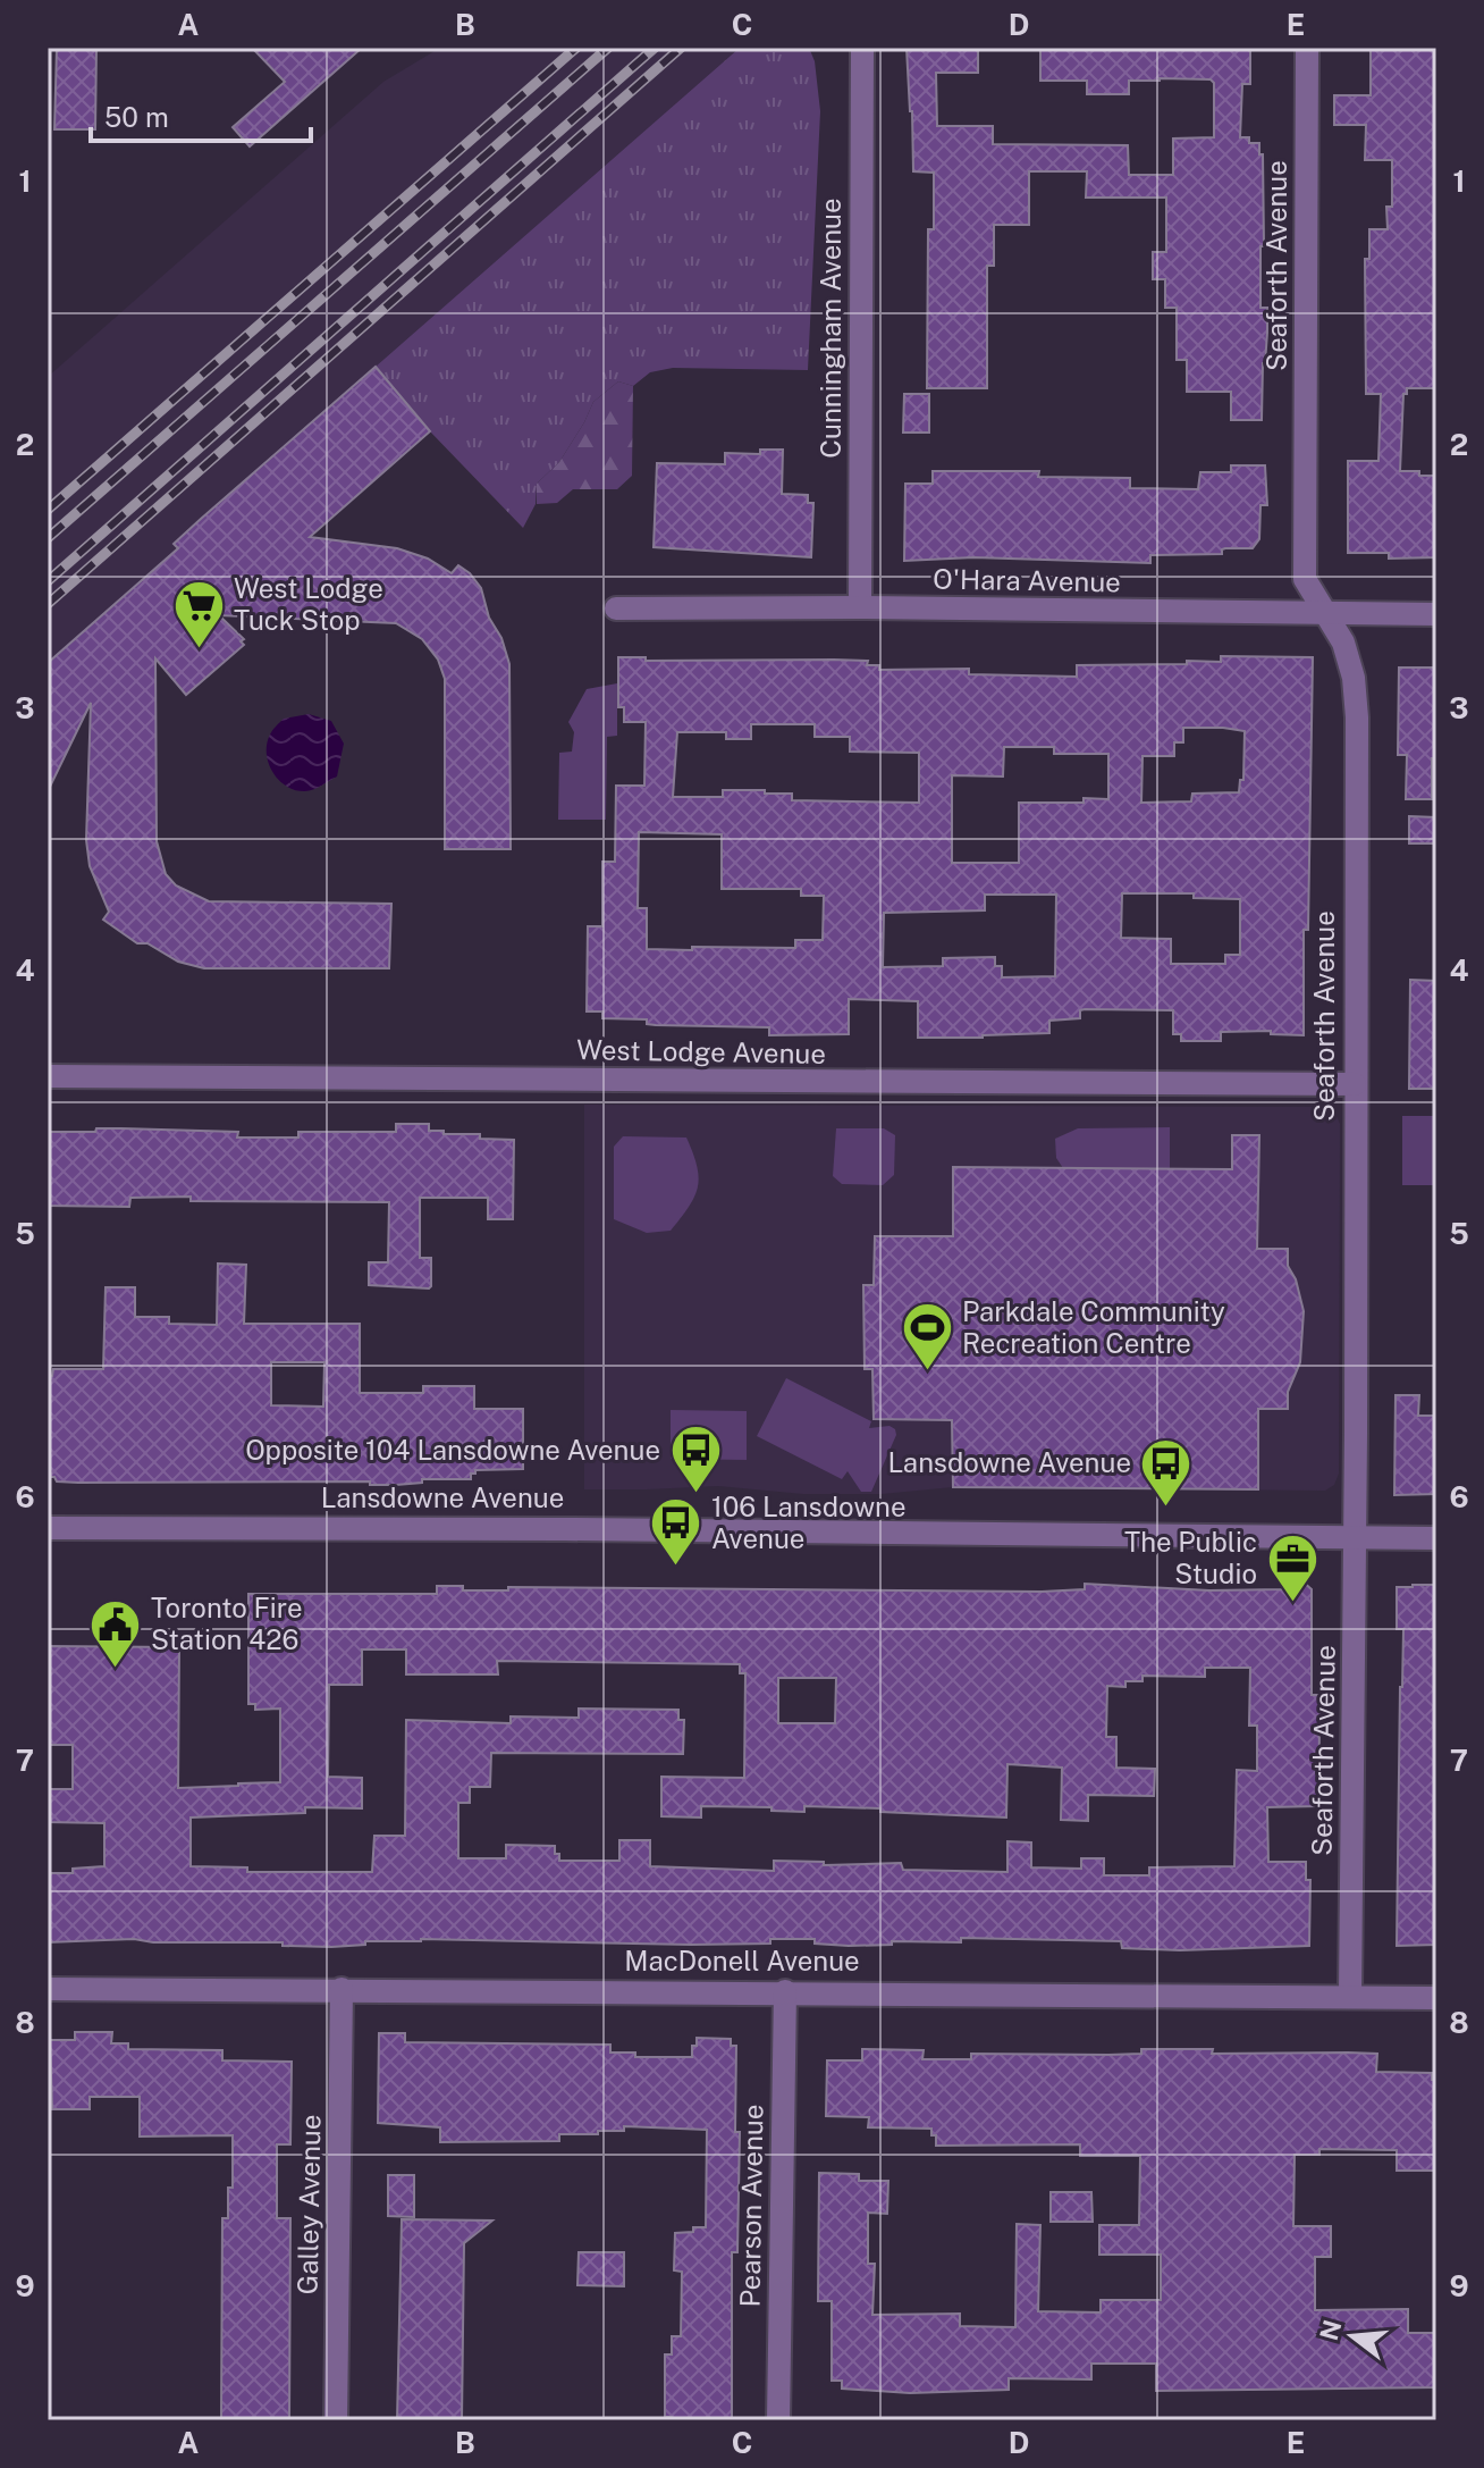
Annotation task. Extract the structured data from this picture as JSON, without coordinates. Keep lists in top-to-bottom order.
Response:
{
  "streets": {
    "street": [
      "Seaforth Avenue",
      "Cunningham Avenue",
      "O'Hara Avenue",
      "West Lodge Avenue",
      "Lansdowne Avenue",
      "MacDonell Avenue",
      "Galley Avenue",
      "Pearson Avenue"
    ]
  },
  "crossings": [
    ["Seaforth Avenue", "O'Hara Avenue"],
    ["Seaforth Avenue", "West Lodge Avenue"],
    ["Seaforth Avenue", "Lansdowne Avenue"],
    ["Seaforth Avenue", "MacDonell Avenue"],
    ["Cunningham Avenue", "O'Hara Avenue"],
    ["MacDonell Avenue", "Galley Avenue"],
    ["MacDonell Avenue", "Pearson Avenue"]
  ],
  "places": {
    "supermarket": ["West Lodge Tuck Stop"],
    "sports": ["Parkdale Community Recreation Centre"],
    "bus stop": ["Opposite 104 Lansdowne Avenue", "Lansdowne Avenue", "106 Lansdowne Avenue"],
    "office": ["The Public Studio"],
    "public building": ["Toronto Fire Station 426"]
  },
  "scale_bar": "50 m",
  "north": "left",
  "grid": {
    "columns": [
      "A",
      "B",
      "C",
      "D",
      "E"
    ],
    "rows": [
      "1",
      "2",
      "3",
      "4",
      "5",
      "6",
      "7",
      "8",
      "9"
    ]
  }
}
